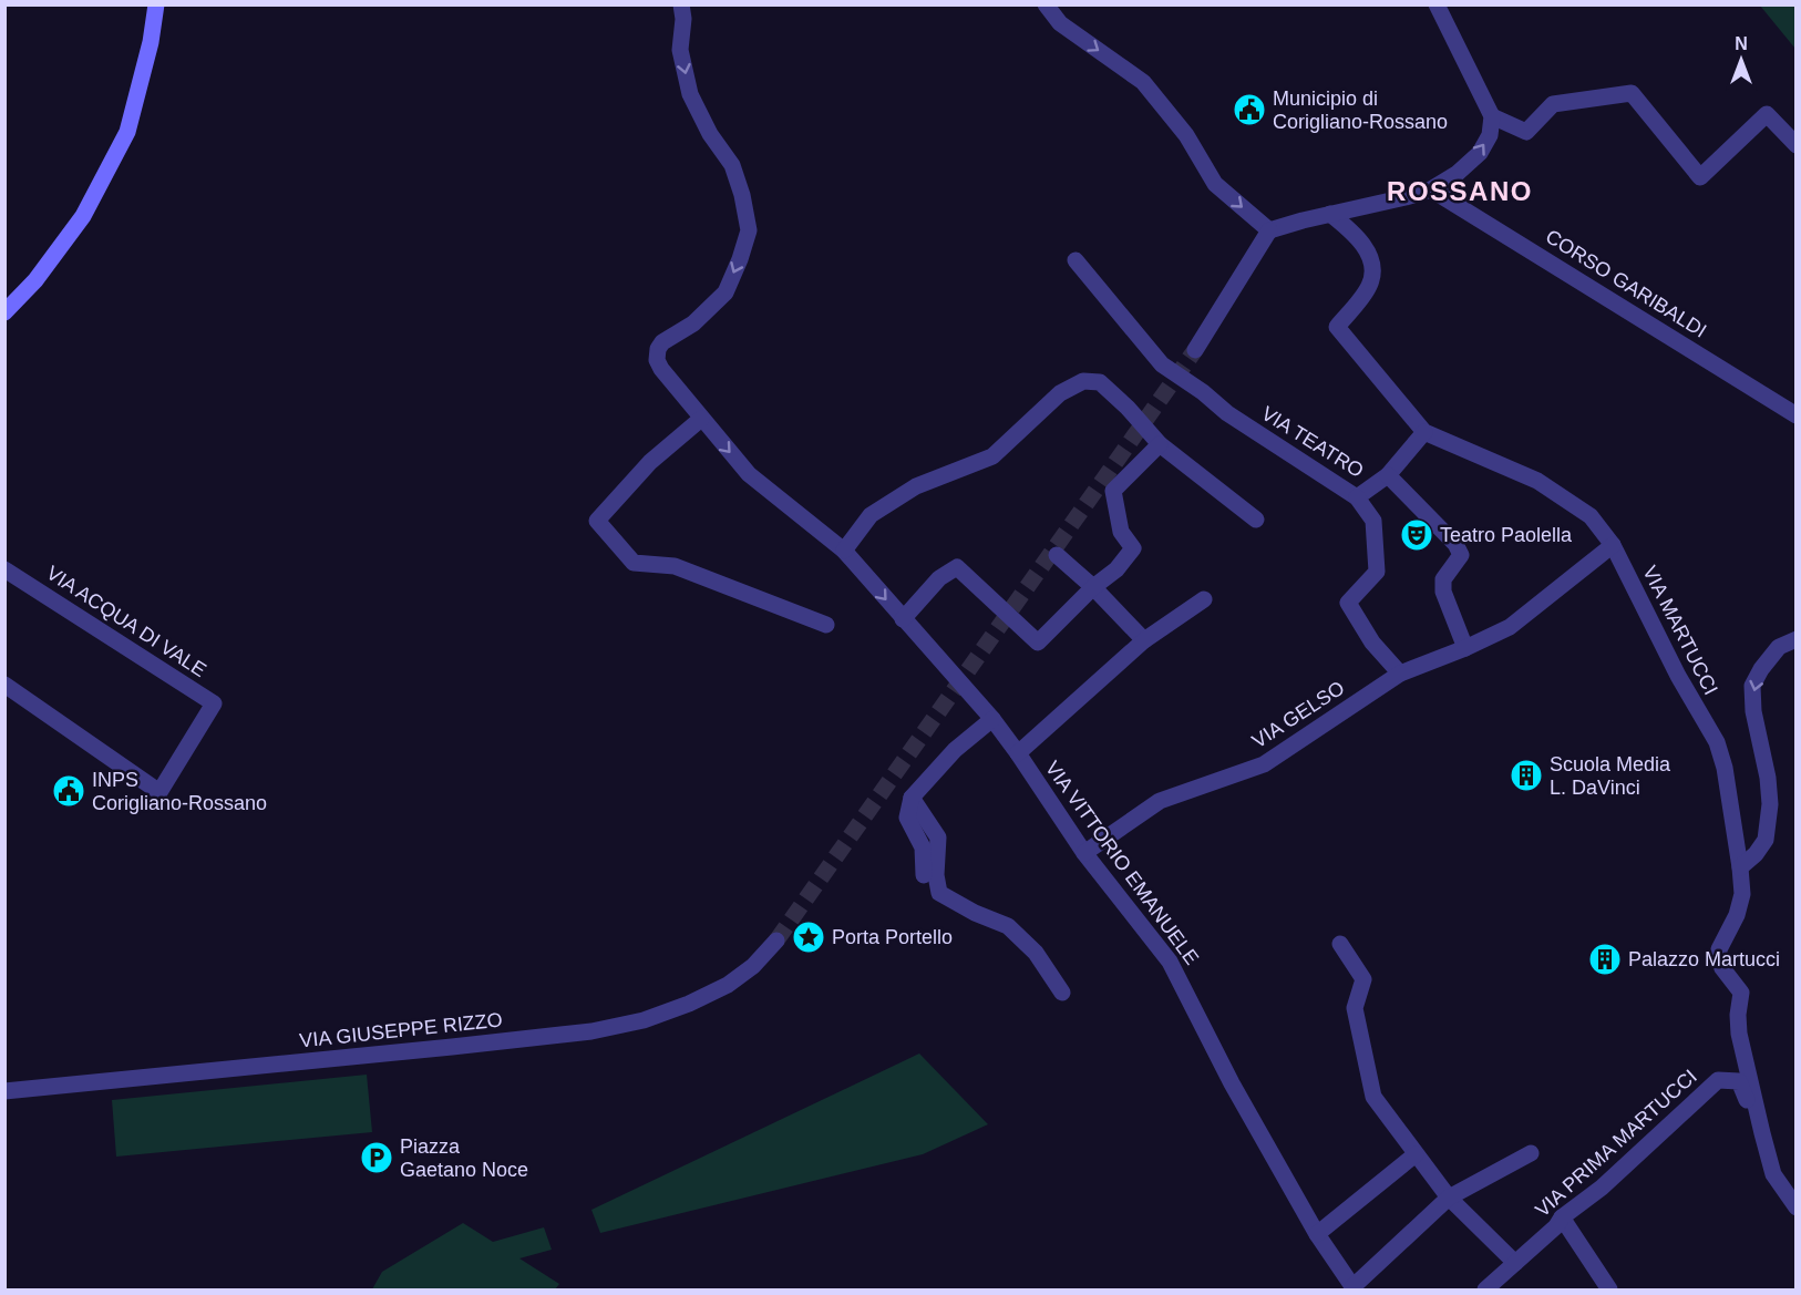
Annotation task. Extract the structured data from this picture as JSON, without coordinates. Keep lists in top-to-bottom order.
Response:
{
  "streets": {
    "street": [
      "CORSO GARIBALDI",
      "VIA TEATRO",
      "VIA ACQUA DI VALE",
      "VIA MARTUCCI",
      "VIA GELSO",
      "VIA VITTORIO EMANUELE",
      "VIA GIUSEPPE RIZZO",
      "VIA PRIMA MARTUCCI"
    ]
  },
  "crossings": [
    ["VIA TEATRO", "VIA MARTUCCI"],
    ["VIA MARTUCCI", "VIA GELSO"],
    ["VIA MARTUCCI", "VIA PRIMA MARTUCCI"],
    ["VIA GELSO", "VIA VITTORIO EMANUELE"]
  ],
  "one_way": ["VIA VITTORIO EMANUELE"],
  "districts": ["ROSSANO"],
  "places": {
    "public building": ["Municipio di Corigliano-Rossano", "INPS Corigliano-Rossano"],
    "theatre": ["Teatro Paolella"],
    "building": ["Scuola Media L. DaVinci", "Palazzo Martucci"],
    "place": ["Porta Portello"],
    "parking": ["Piazza Gaetano Noce"]
  },
  "north": "top"
}
